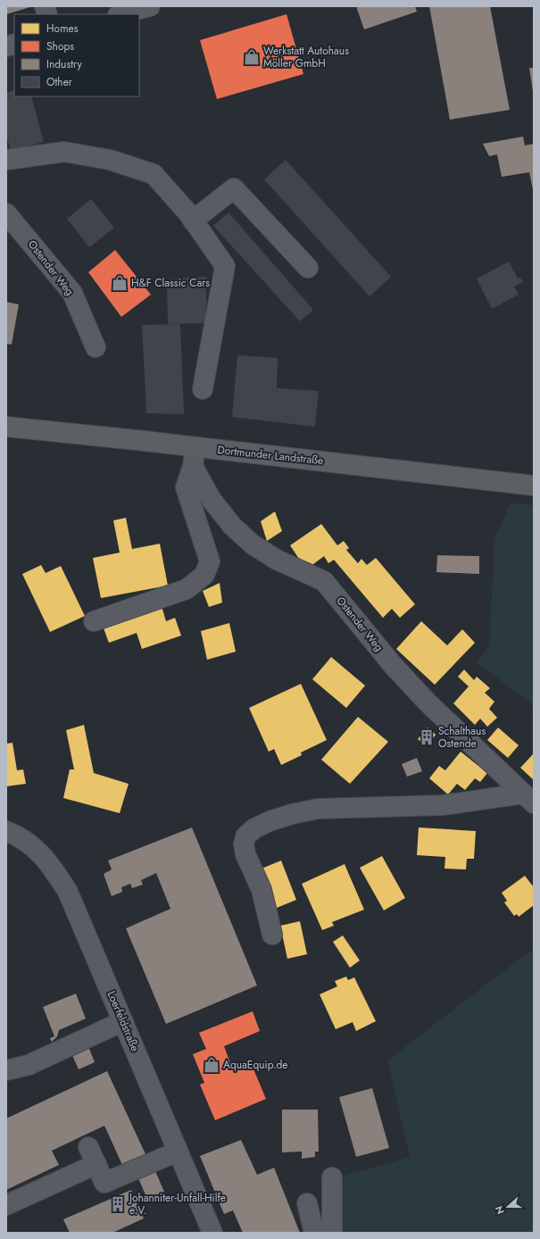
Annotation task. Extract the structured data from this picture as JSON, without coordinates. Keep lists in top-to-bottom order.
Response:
{
  "streets": {
    "main road": ["Dortmunder Landstraße"],
    "street": ["Ostender Weg", "Loerfeldstraße"]
  },
  "crossings": [
    ["Ostender Weg", "Dortmunder Landstraße"]
  ],
  "places": {
    "shop": ["Werkstatt Autohaus Möller GmbH", "H&F Classic Cars", "AquaEquip.de"],
    "building": ["Schalthaus Ostende", "Johanniter-Unfall-Hilfe e.V."]
  },
  "legend": [
    "Homes",
    "Shops",
    "Industry",
    "Other"
  ],
  "north": "left"
}
